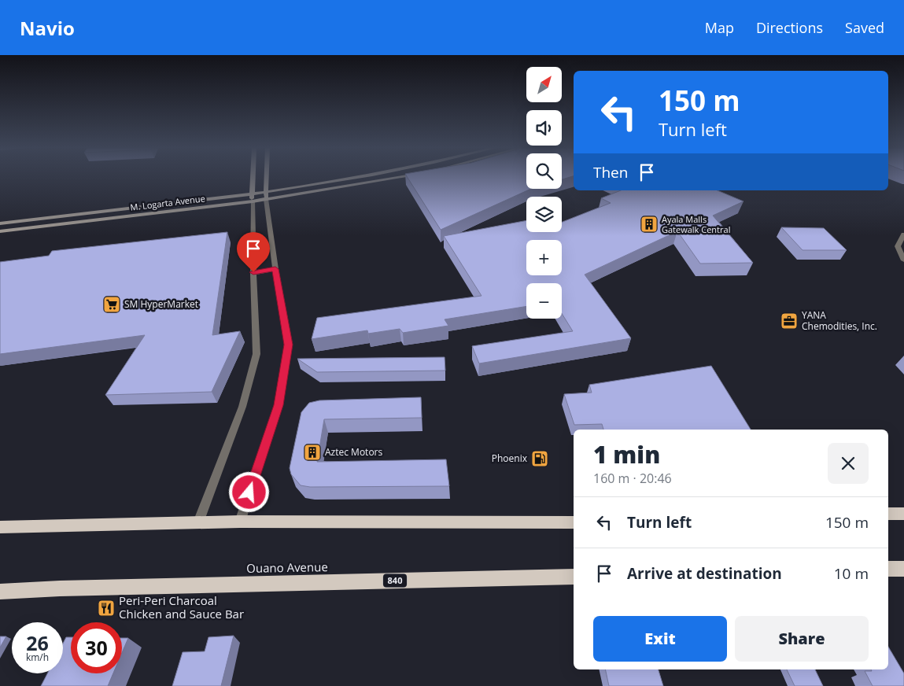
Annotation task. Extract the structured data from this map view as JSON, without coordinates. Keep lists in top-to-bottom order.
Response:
{
  "streets": {
    "highway": ["Ouano Avenue", "840"],
    "main road": ["M. Logarta Avenue"]
  },
  "places": {
    "building": ["Ayala Malls Gatewalk Central", "Aztec Motors"],
    "supermarket": ["SM HyperMarket"],
    "office": ["YANA Chemodities, Inc."],
    "fuel station": ["Phoenix"],
    "restaurant": ["Peri-Peri Charcoal Chicken and Sauce Bar"]
  },
  "north": "top right",
  "page": {
    "header": "Navio",
    "nav": ["Map", "Directions", "Saved"],
    "map_buttons": ["+", "−"],
    "turn": ["150 m", "Turn left"],
    "then": "Then",
    "heading": ["1 min", "160 m · 20:46"],
    "list": [
      {
        "name": "Turn left",
        "value": "150 m"
      },
      {
        "name": "Arrive at destination",
        "value": "10 m"
      }
    ],
    "buttons": ["Exit", "Share"],
    "speed": "26 km/h",
    "limit": "30"
  }
}
